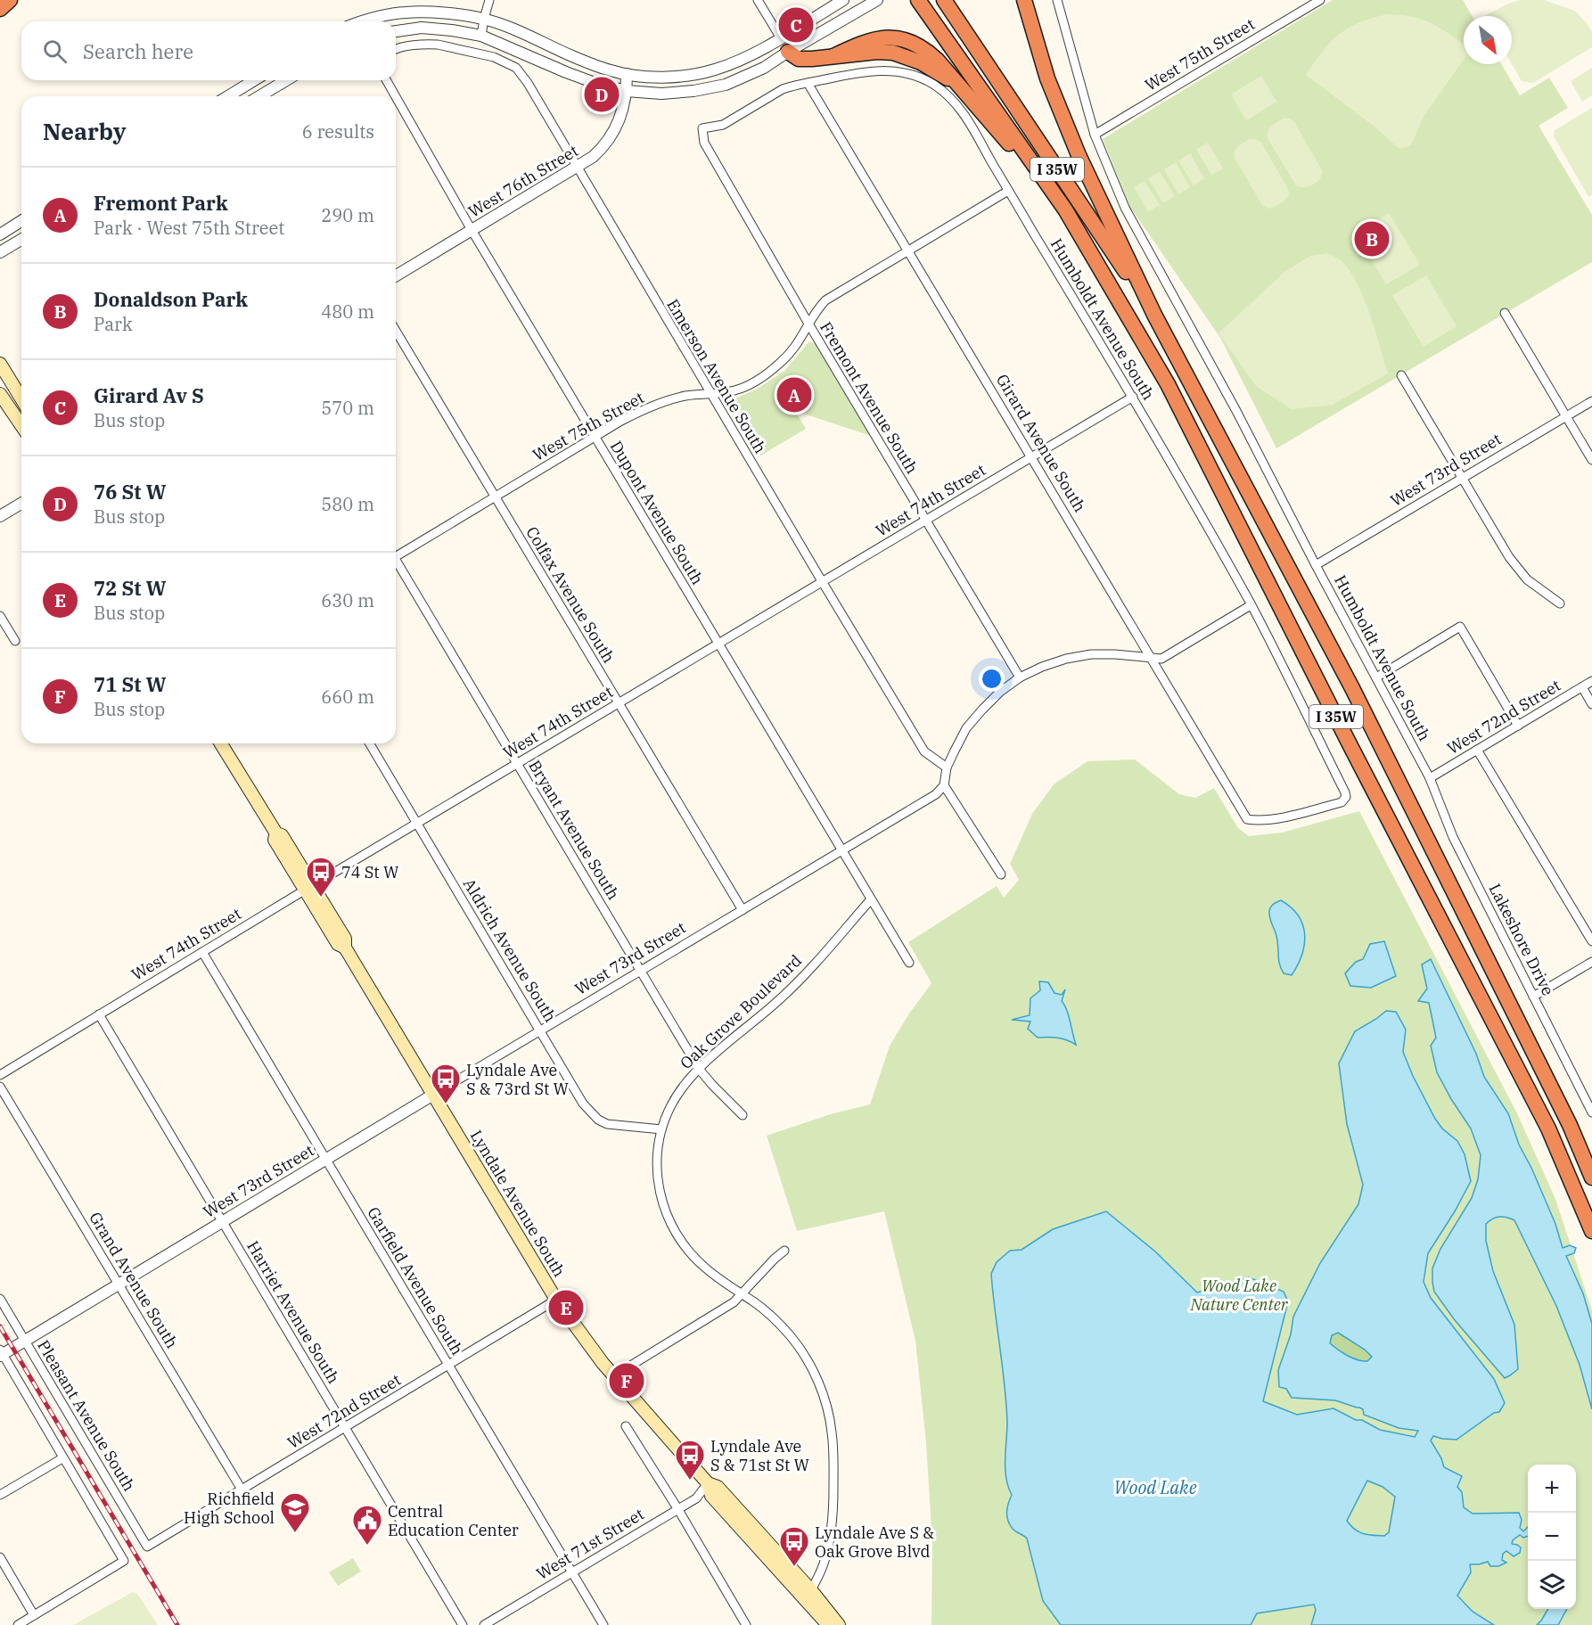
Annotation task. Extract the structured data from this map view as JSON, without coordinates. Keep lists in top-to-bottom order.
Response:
{
  "streets": {
    "highway": ["I 35W"],
    "main road": ["Lyndale Avenue South"],
    "street": [
      "West 75th Street",
      "West 76th Street",
      "Humboldt Avenue South",
      "Emerson Avenue South",
      "Fremont Avenue South",
      "Girard Avenue South",
      "West 73rd Street",
      "West 74th Street",
      "Dupont Avenue South",
      "Colfax Avenue South",
      "West 72nd Street",
      "Bryant Avenue South",
      "Lakeshore Drive",
      "Aldrich Avenue South",
      "Oak Grove Boulevard",
      "Grand Avenue South",
      "Garfield Avenue South",
      "Harriet Avenue South",
      "Pleasant Avenue South",
      "West 71st Street"
    ]
  },
  "crossings": [
    ["West 75th Street", "Humboldt Avenue South"],
    ["West 75th Street", "Emerson Avenue South"],
    ["West 75th Street", "Fremont Avenue South"],
    ["West 75th Street", "Girard Avenue South"],
    ["West 75th Street", "Dupont Avenue South"],
    ["West 75th Street", "Colfax Avenue South"],
    ["West 76th Street", "Emerson Avenue South"],
    ["West 76th Street", "Dupont Avenue South"],
    ["Humboldt Avenue South", "Fremont Avenue South"],
    ["Humboldt Avenue South", "Girard Avenue South"],
    ["Humboldt Avenue South", "West 73rd Street"],
    ["Humboldt Avenue South", "West 74th Street"],
    ["Humboldt Avenue South", "West 72nd Street"],
    ["Humboldt Avenue South", "Lakeshore Drive"],
    ["Emerson Avenue South", "West 74th Street"],
    ["Fremont Avenue South", "West 74th Street"],
    ["Girard Avenue South", "West 74th Street"],
    ["West 73rd Street", "Dupont Avenue South"],
    ["West 73rd Street", "Colfax Avenue South"],
    ["West 73rd Street", "Bryant Avenue South"],
    ["West 73rd Street", "Aldrich Avenue South"],
    ["West 73rd Street", "Lyndale Avenue South"],
    ["West 73rd Street", "Grand Avenue South"],
    ["West 73rd Street", "Garfield Avenue South"],
    ["West 73rd Street", "Harriet Avenue South"],
    ["West 73rd Street", "Pleasant Avenue South"],
    ["West 74th Street", "Dupont Avenue South"],
    ["West 74th Street", "Colfax Avenue South"],
    ["West 74th Street", "Bryant Avenue South"],
    ["West 74th Street", "Aldrich Avenue South"],
    ["West 74th Street", "Lyndale Avenue South"],
    ["West 74th Street", "Garfield Avenue South"],
    ["West 74th Street", "Harriet Avenue South"],
    ["Dupont Avenue South", "Oak Grove Boulevard"],
    ["West 72nd Street", "Lakeshore Drive"],
    ["West 72nd Street", "Lyndale Avenue South"],
    ["West 72nd Street", "Grand Avenue South"],
    ["West 72nd Street", "Garfield Avenue South"],
    ["West 72nd Street", "Harriet Avenue South"],
    ["West 72nd Street", "Pleasant Avenue South"],
    ["Bryant Avenue South", "Oak Grove Boulevard"],
    ["Aldrich Avenue South", "Oak Grove Boulevard"],
    ["Oak Grove Boulevard", "Lyndale Avenue South"],
    ["Lyndale Avenue South", "West 71st Street"],
    ["Garfield Avenue South", "West 71st Street"]
  ],
  "water": ["Wood Lake"],
  "parks": ["Wood Lake Nature Center"],
  "places": {
    "bus stop": [
      "74 St W",
      "Lyndale Ave S & 73rd St W",
      "Lyndale Ave S & 71st St W",
      "Lyndale Ave S & Oak Grove Blvd"
    ],
    "school or university": ["Richfield High School"],
    "public building": ["Central Education Center"]
  },
  "north": "bottom right",
  "page": {
    "pins": [
      "C",
      "D",
      "B",
      "A",
      "E",
      "F"
    ],
    "search": "Search here",
    "heading": ["Nearby", "6 results"],
    "list": [
      {
        "mark": "A",
        "name": "Fremont Park",
        "note": "Park · West 75th Street",
        "value": "290 m"
      },
      {
        "mark": "B",
        "name": "Donaldson Park",
        "note": "Park",
        "value": "480 m"
      },
      {
        "mark": "C",
        "name": "Girard Av S",
        "note": "Bus stop",
        "value": "570 m"
      },
      {
        "mark": "D",
        "name": "76 St W",
        "note": "Bus stop",
        "value": "580 m"
      },
      {
        "mark": "E",
        "name": "72 St W",
        "note": "Bus stop",
        "value": "630 m"
      },
      {
        "mark": "F",
        "name": "71 St W",
        "note": "Bus stop",
        "value": "660 m"
      }
    ],
    "map_buttons": ["+", "−"]
  }
}
